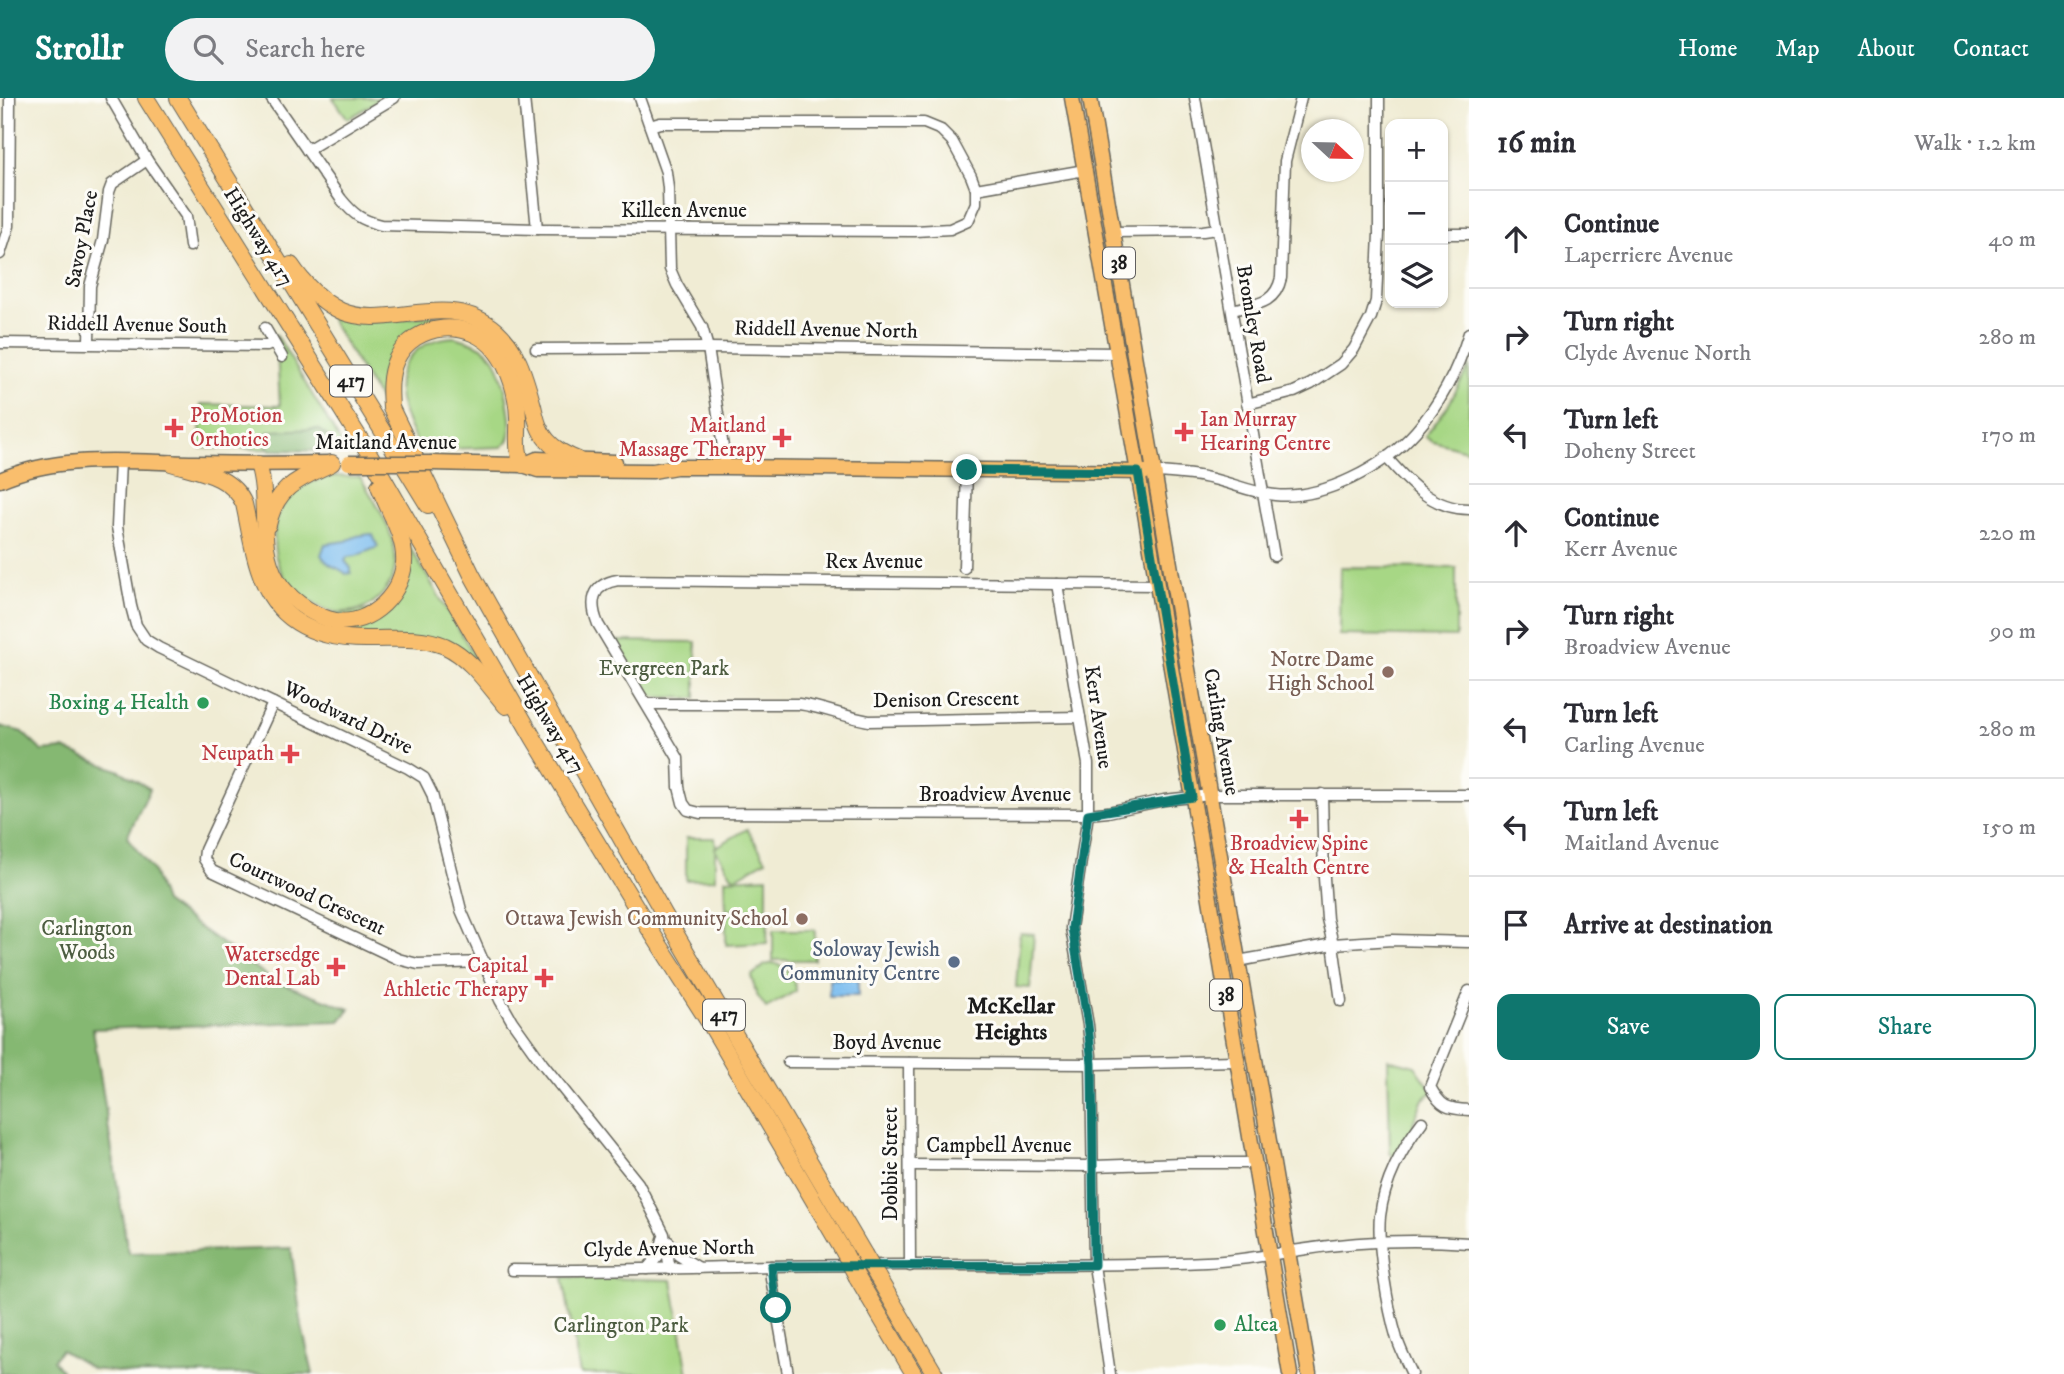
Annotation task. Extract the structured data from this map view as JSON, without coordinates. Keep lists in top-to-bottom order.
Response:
{
  "streets": {
    "highway": ["Highway 417", "417"],
    "main road": ["38", "Maitland Avenue", "Carling Avenue"],
    "street": [
      "Killeen Avenue",
      "Savoy Place",
      "Bromley Road",
      "Riddell Avenue South",
      "Riddell Avenue North",
      "Rex Avenue",
      "Denison Crescent",
      "Kerr Avenue",
      "Woodward Drive",
      "Broadview Avenue",
      "Courtwood Crescent",
      "Boyd Avenue",
      "Campbell Avenue",
      "Dobbie Street",
      "Clyde Avenue North"
    ]
  },
  "crossings": [
    ["Savoy Place", "Riddell Avenue South"],
    ["Riddell Avenue North", "Carling Avenue"],
    ["Maitland Avenue", "Woodward Drive"],
    ["Maitland Avenue", "Carling Avenue"],
    ["Rex Avenue", "Denison Crescent"],
    ["Rex Avenue", "Kerr Avenue"],
    ["Rex Avenue", "Carling Avenue"],
    ["Rex Avenue", "Broadview Avenue"],
    ["Denison Crescent", "Kerr Avenue"],
    ["Denison Crescent", "Broadview Avenue"],
    ["Kerr Avenue", "Broadview Avenue"],
    ["Kerr Avenue", "Boyd Avenue"],
    ["Kerr Avenue", "Campbell Avenue"],
    ["Kerr Avenue", "Clyde Avenue North"],
    ["Woodward Drive", "Courtwood Crescent"],
    ["Woodward Drive", "Clyde Avenue North"],
    ["Carling Avenue", "Broadview Avenue"],
    ["Carling Avenue", "Boyd Avenue"],
    ["Carling Avenue", "Campbell Avenue"],
    ["Carling Avenue", "Clyde Avenue North"],
    ["Boyd Avenue", "Dobbie Street"],
    ["Campbell Avenue", "Dobbie Street"],
    ["Dobbie Street", "Clyde Avenue North"]
  ],
  "districts": ["McKellar Heights"],
  "parks": ["Evergreen Park", "Carlington Woods", "Carlington Park"],
  "places": {
    "health": [
      "ProMotion Orthotics",
      "Ian Murray Hearing Centre",
      "Maitland Massage Therapy",
      "Neupath",
      "Broadview Spine & Health Centre",
      "Watersedge Dental Lab",
      "Capital Athletic Therapy"
    ],
    "other": [
      "Notre Dame High School",
      "Boxing 4 Health",
      "Ottawa Jewish Community School",
      "Soloway Jewish Community Centre",
      "Altea"
    ]
  },
  "north": "right",
  "page": {
    "header": "Strollr",
    "search": "Search here",
    "nav": [
      "Home",
      "Map",
      "About",
      "Contact"
    ],
    "heading": ["16 min", "Walk · 1.2 km"],
    "map_buttons": ["+", "−"],
    "list": [
      ["Continue", "Laperriere Avenue", "40 m"],
      ["Turn right", "Clyde Avenue North", "280 m"],
      ["Turn left", "Doheny Street", "170 m"],
      ["Continue", "Kerr Avenue", "220 m"],
      ["Turn right", "Broadview Avenue", "90 m"],
      ["Turn left", "Carling Avenue", "280 m"],
      ["Turn left", "Maitland Avenue", "150 m"],
      "Arrive at destination"
    ],
    "buttons": ["Save", "Share"]
  }
}
